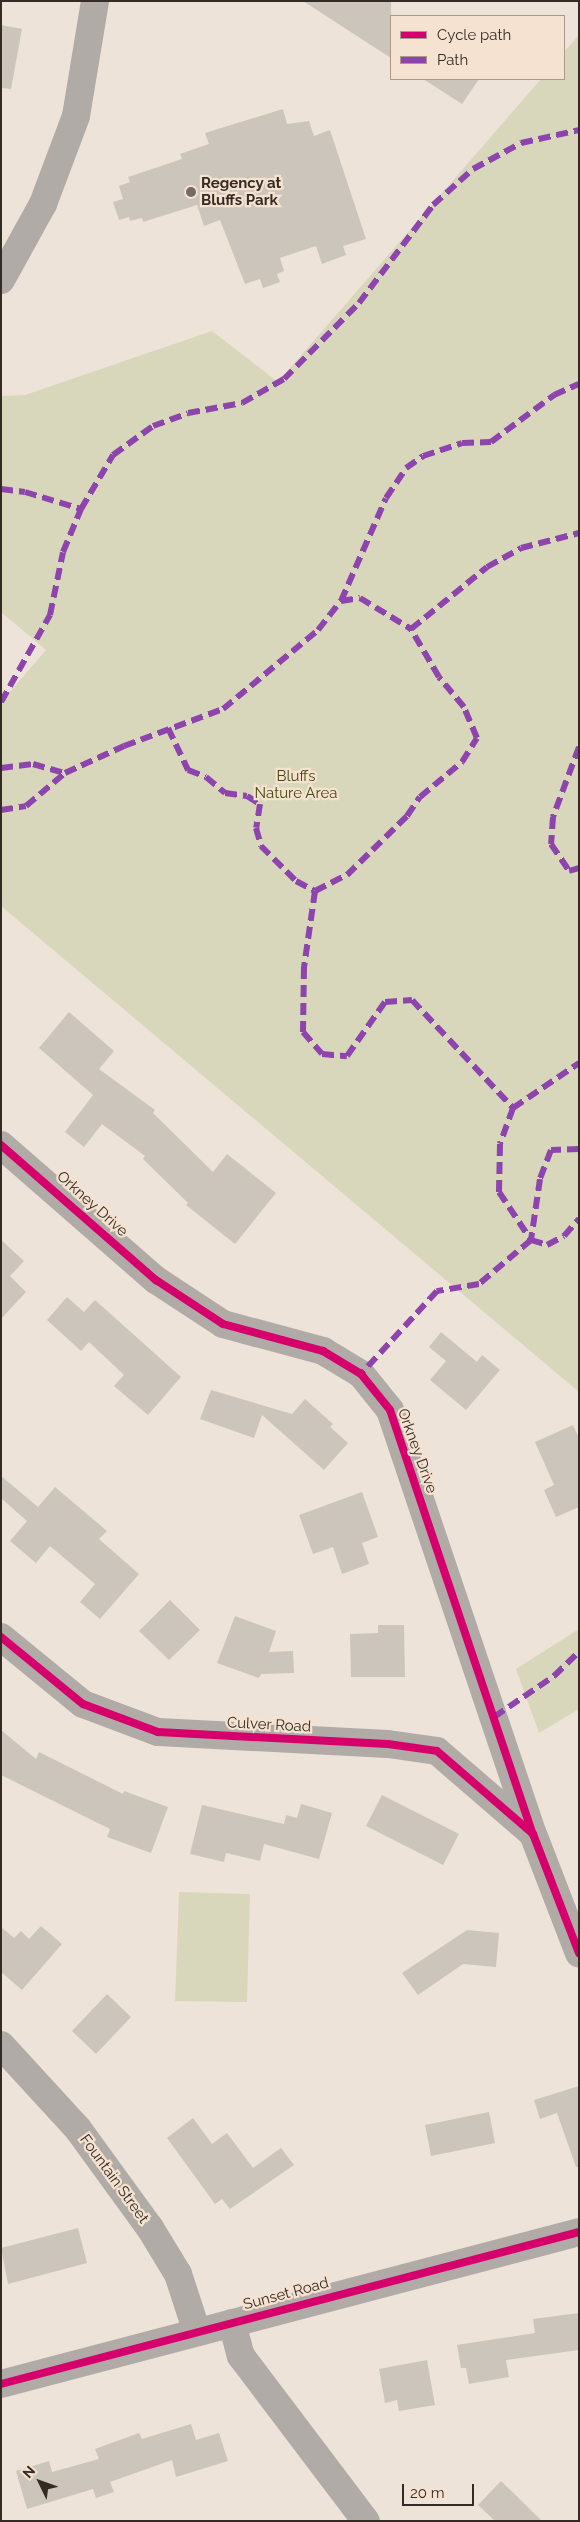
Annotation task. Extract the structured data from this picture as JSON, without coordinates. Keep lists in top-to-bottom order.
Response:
{
  "streets": {
    "street": [
      "Orkney Drive",
      "Culver Road",
      "Fountain Street",
      "Sunset Road"
    ]
  },
  "crossings": [
    ["Orkney Drive", "Culver Road"],
    ["Fountain Street", "Sunset Road"]
  ],
  "parks": ["Bluffs Nature Area"],
  "places": ["Regency at Bluffs Park"],
  "legend": ["Cycle path", "Path"],
  "scale_bar": "20 m",
  "north": "top left"
}
